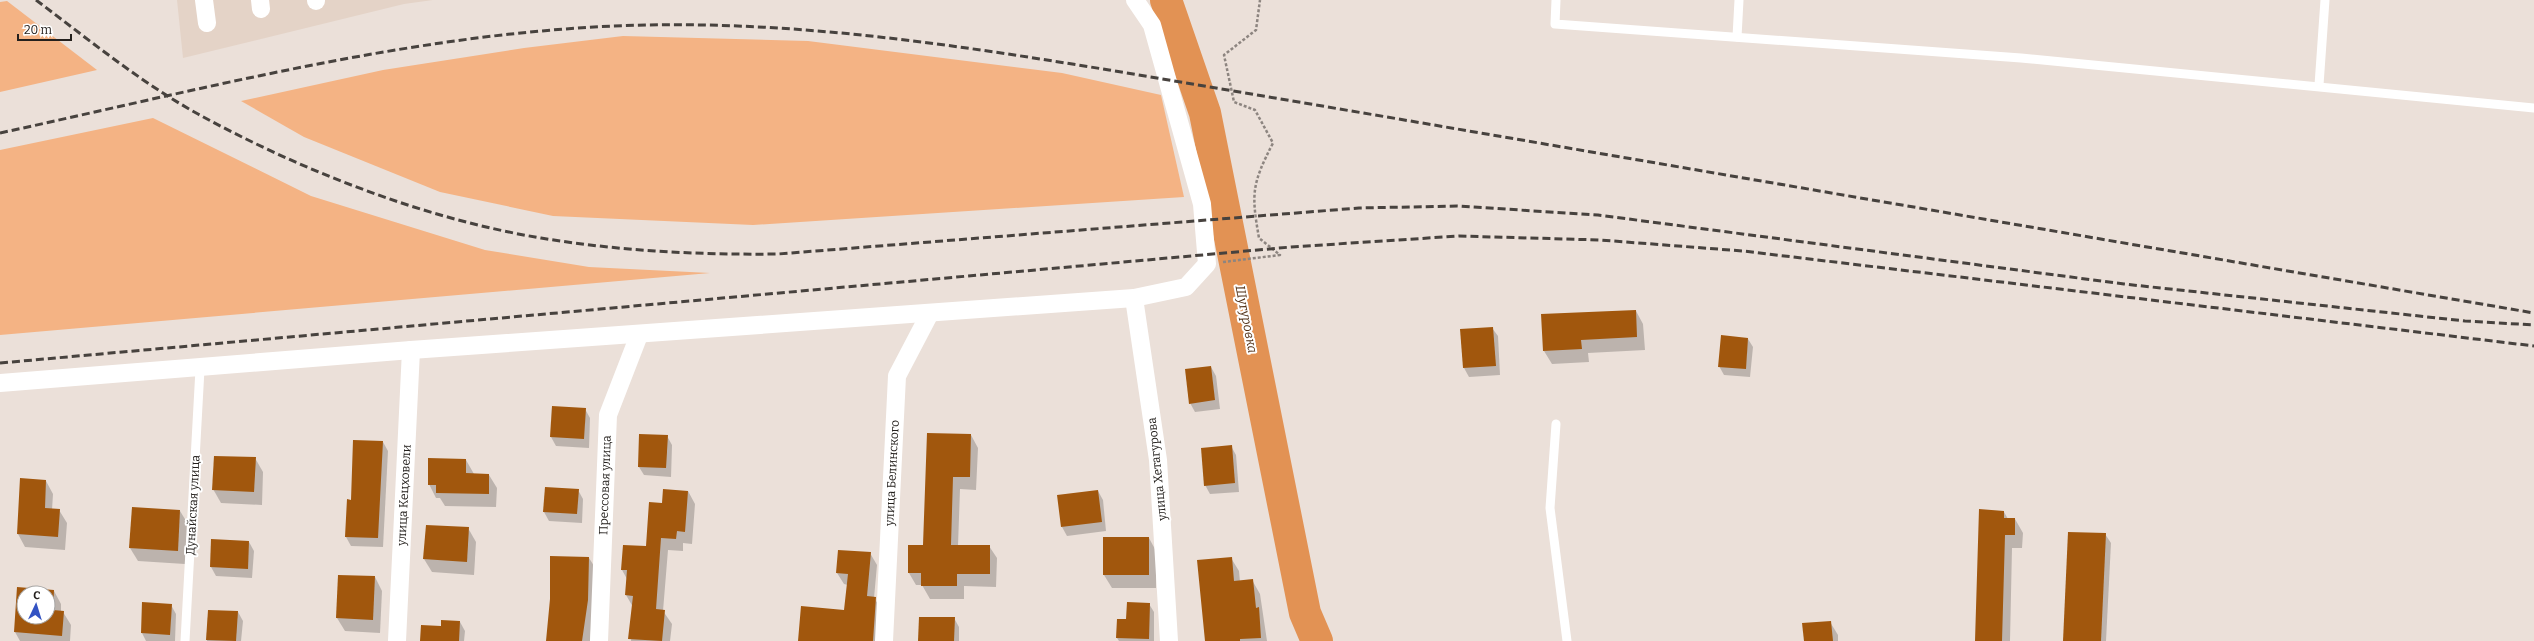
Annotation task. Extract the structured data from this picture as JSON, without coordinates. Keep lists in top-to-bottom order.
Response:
{
  "streets": {
    "street": [
      "улица Хетагурова",
      "улица Белинского",
      "Прессовая улица",
      "улица Кецховели"
    ],
    "lane": ["Дунайская улица"]
  },
  "water": ["Шугуровка"],
  "scale_bar": "20 m",
  "north": "top"
}
